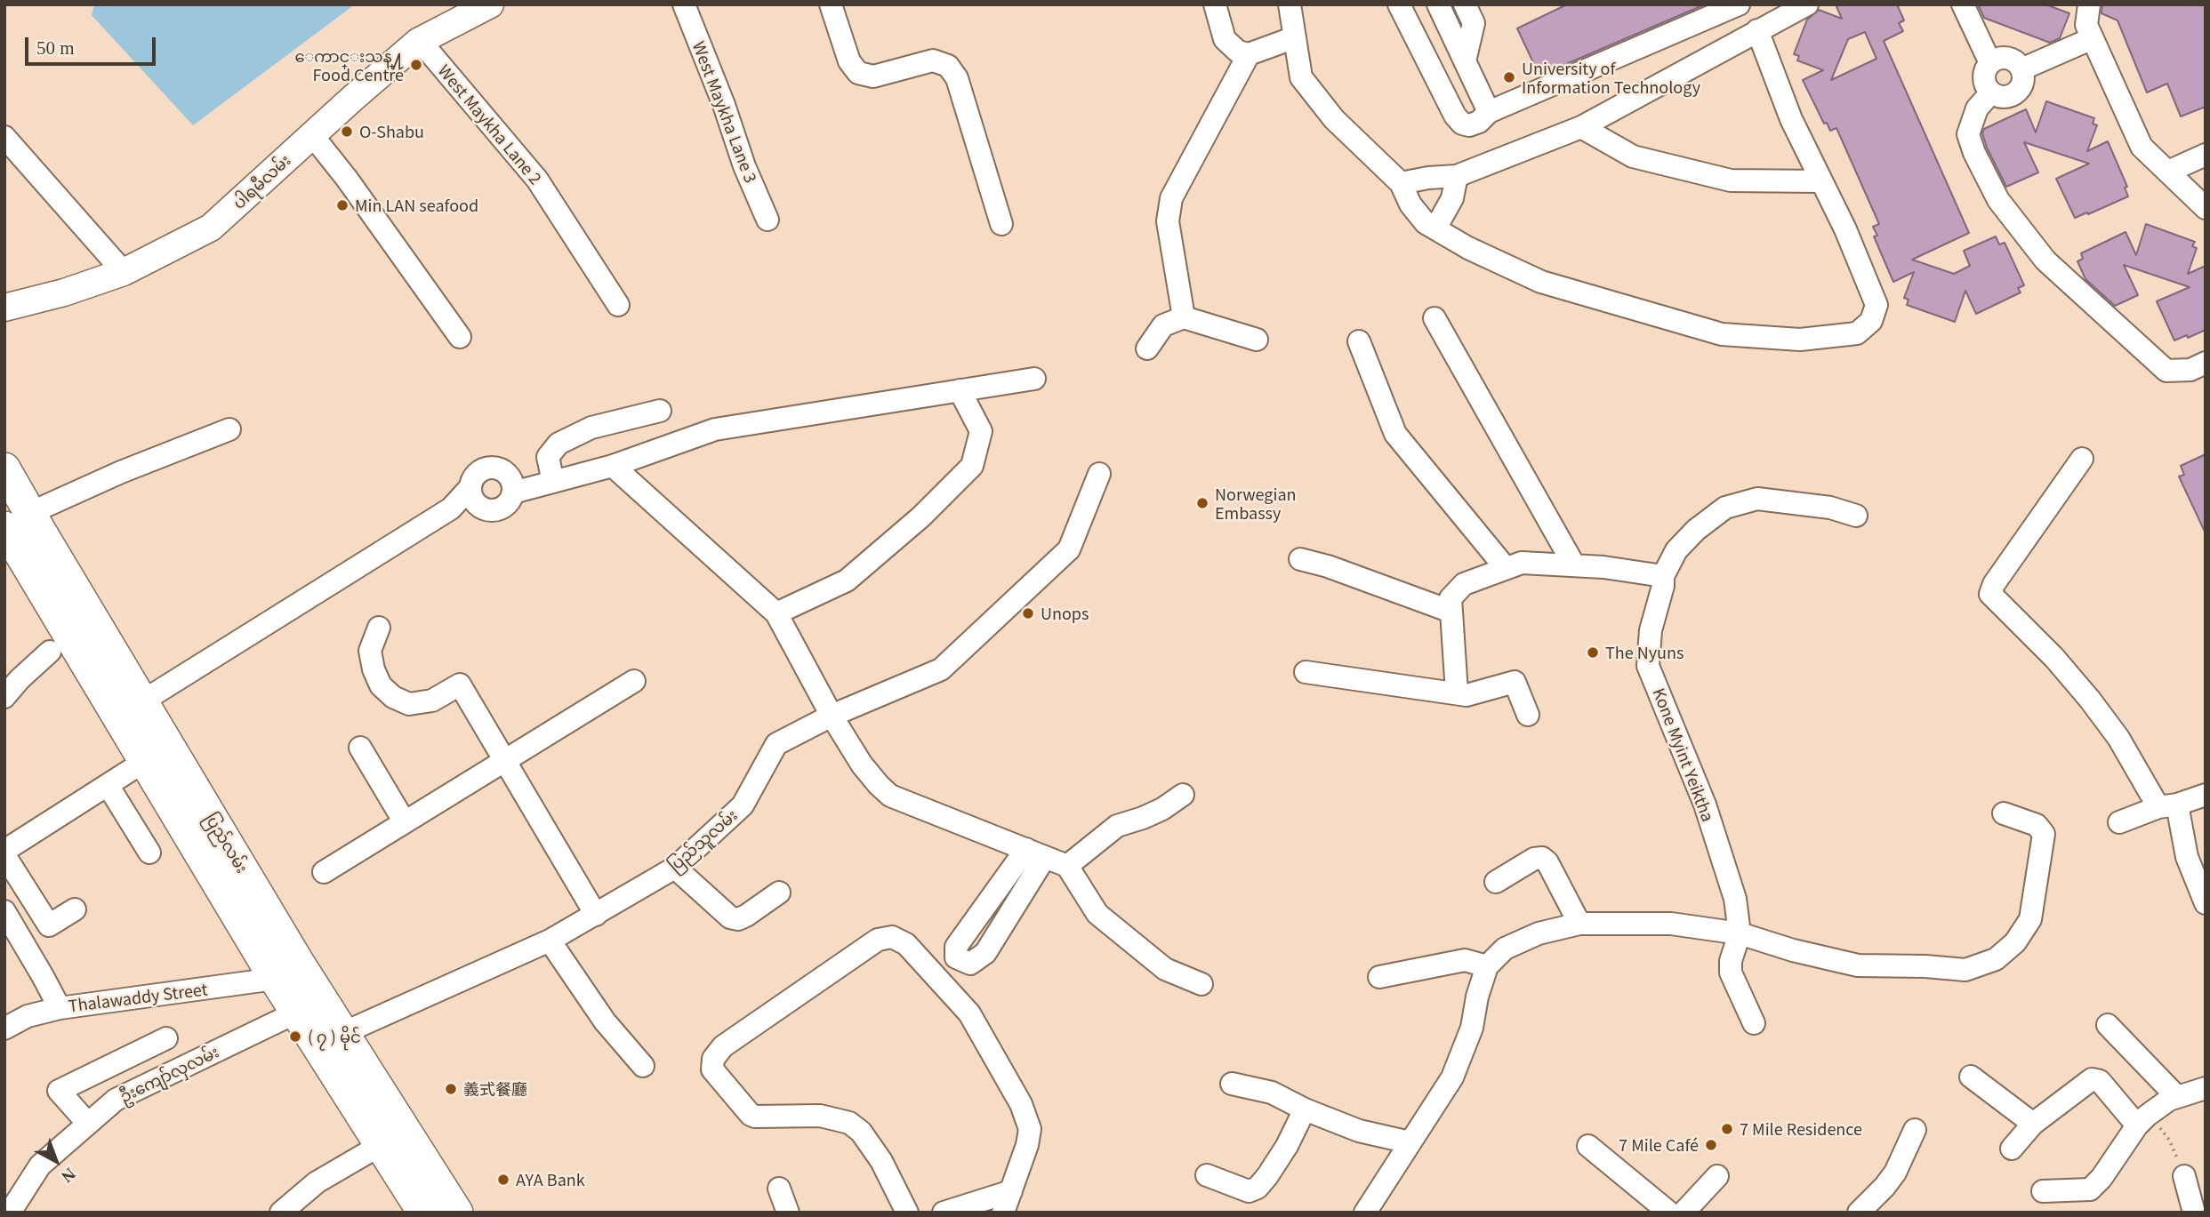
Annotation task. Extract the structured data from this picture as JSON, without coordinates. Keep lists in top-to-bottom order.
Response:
{
  "streets": {
    "highway": ["ပြည်လမ်း"],
    "main road": ["ပါရမီလမ်း"],
    "street": [
      "West Maykha Lane 3",
      "West Maykha Lane 2",
      "Kone Myint Yeiktha",
      "ပြည်သူလမ်း",
      "Thalawaddy Street",
      "ဦးကျော်လှလမ်း"
    ]
  },
  "crossings": [
    ["West Maykha Lane 2", "ပါရမီလမ်း"],
    ["ပြည်သူလမ်း", "ပြည်လမ်း"],
    ["ပြည်လမ်း", "Thalawaddy Street"],
    ["ပြည်လမ်း", "ဦးကျော်လှလမ်း"]
  ],
  "places": [
    "ေကာင္းသန္႔ Food Centre",
    "University of Information Technology",
    "O-Shabu",
    "Min LAN seafood",
    "Norwegian Embassy",
    "Unops",
    "The Nyuns",
    "( ၇ ) မိုင်",
    "義式餐廳",
    "7 Mile Residence",
    "7 Mile Café",
    "AYA Bank"
  ],
  "scale_bar": "50 m",
  "north": "bottom right"
}
